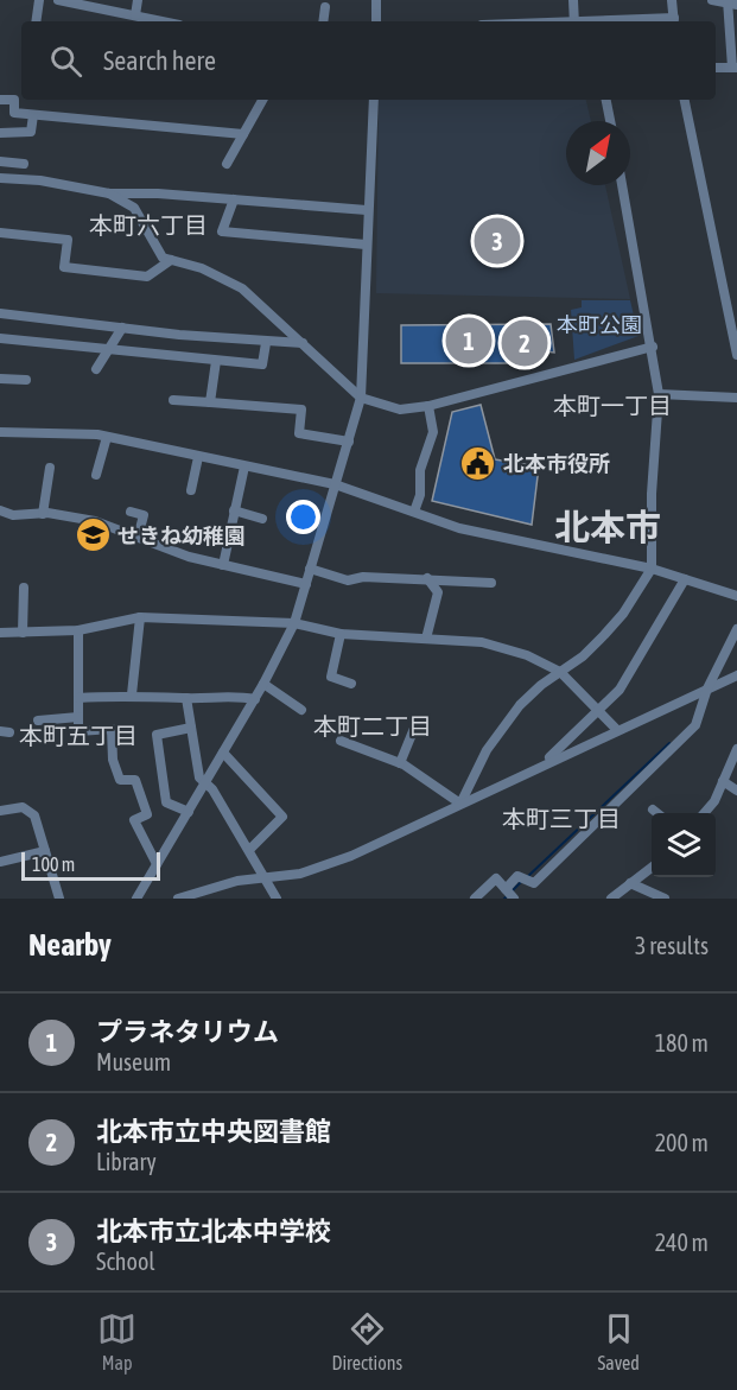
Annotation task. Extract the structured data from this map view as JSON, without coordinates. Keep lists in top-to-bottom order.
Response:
{
  "districts": [
    "本町六丁目",
    "本町一丁目",
    "北本市",
    "本町二丁目",
    "本町五丁目",
    "本町三丁目"
  ],
  "parks": ["本町公園"],
  "places": {
    "public building": ["北本市役所"],
    "school or university": ["せきね幼稚園"]
  },
  "scale_bar": "100 m",
  "north": "top right",
  "page": {
    "search": "Search here",
    "pins": ["3", "1", "2"],
    "scale": "100 m",
    "heading": ["Nearby", "3 results"],
    "list": [
      {
        "mark": "1",
        "name": "プラネタリウム",
        "note": "Museum",
        "value": "180 m"
      },
      {
        "mark": "2",
        "name": "北本市立中央図書館",
        "note": "Library",
        "value": "200 m"
      },
      {
        "mark": "3",
        "name": "北本市立北本中学校",
        "note": "School",
        "value": "240 m"
      }
    ],
    "nav": ["Map", "Directions", "Saved"]
  }
}
